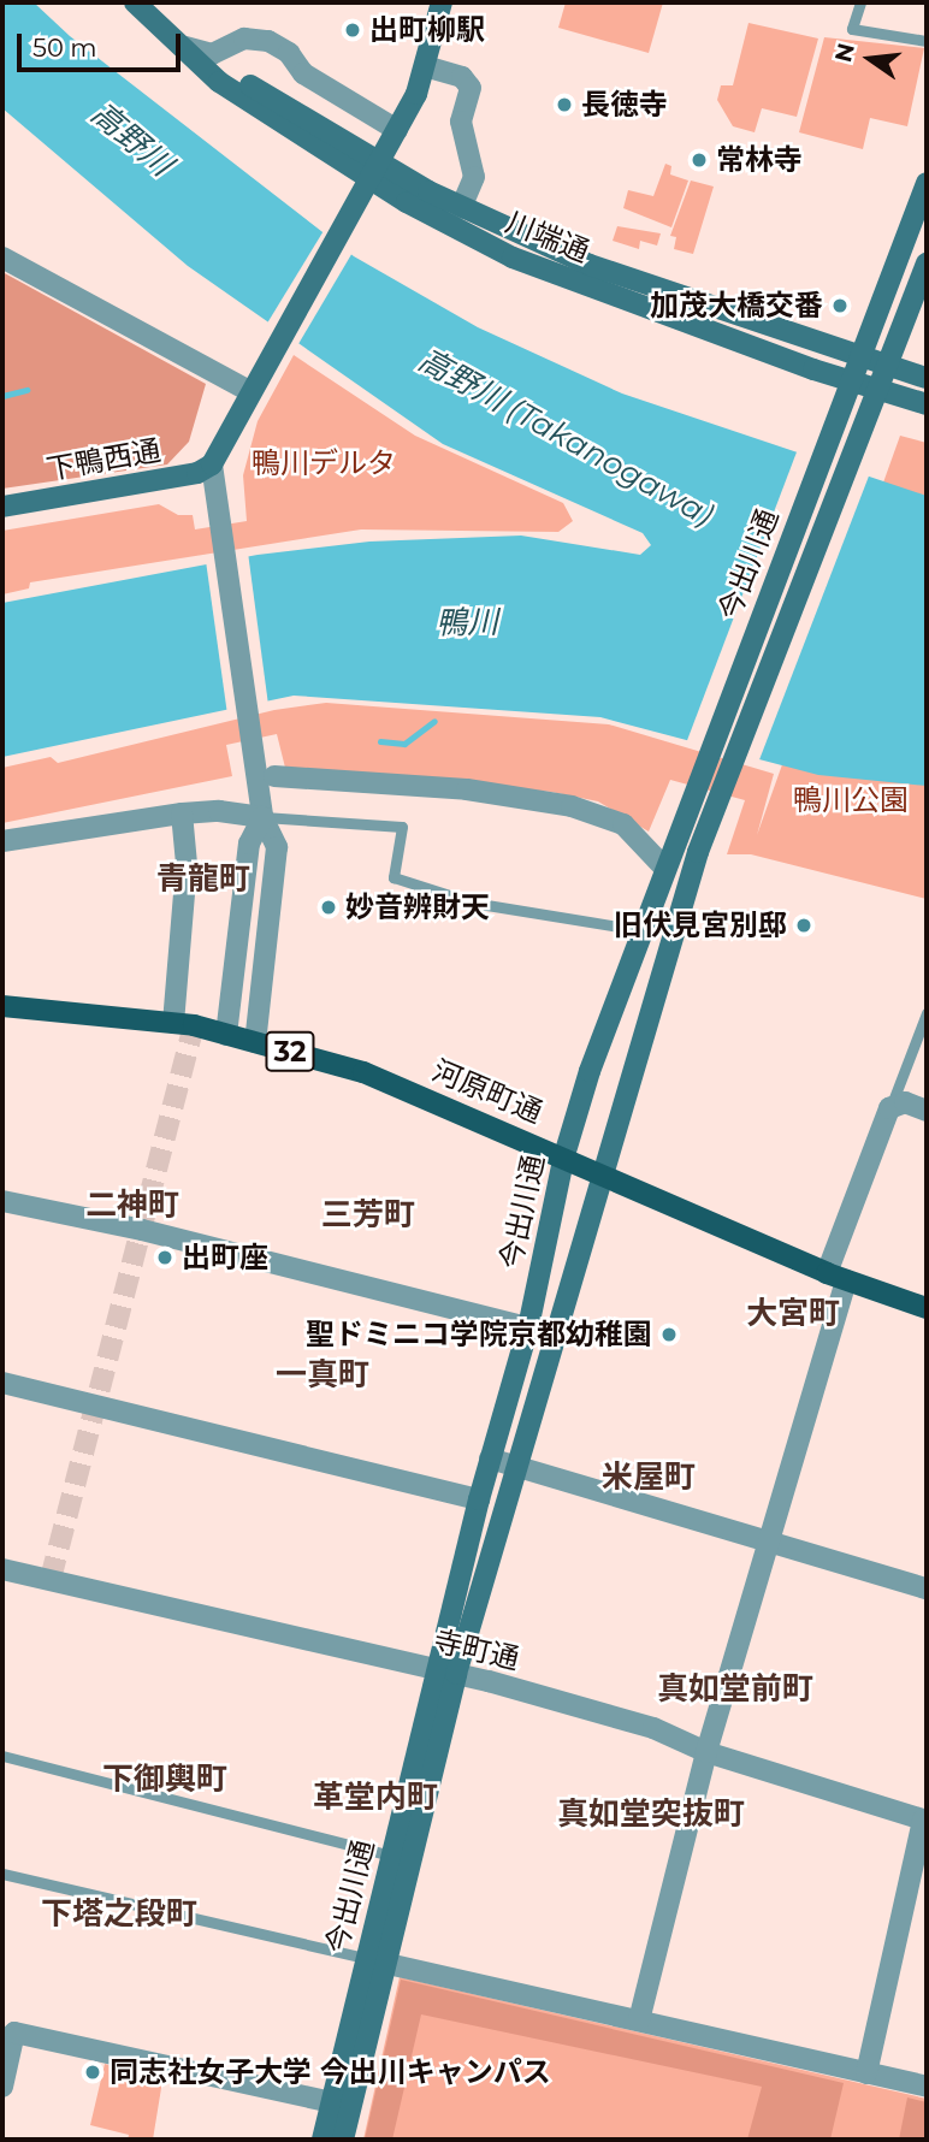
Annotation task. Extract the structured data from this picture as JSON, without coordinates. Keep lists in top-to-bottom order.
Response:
{
  "streets": {
    "main road": [
      "川端通",
      "下鴨西通",
      "今出川通",
      "32",
      "河原町通"
    ],
    "street": ["寺町通"]
  },
  "crossings": [
    ["川端通", "今出川通"],
    ["今出川通", "河原町通"],
    ["今出川通", "寺町通"]
  ],
  "districts": [
    "青龍町",
    "二神町",
    "三芳町",
    "大宮町",
    "一真町",
    "米屋町",
    "真如堂前町",
    "下御輿町",
    "革堂内町",
    "真如堂突抜町",
    "下塔之段町"
  ],
  "water": ["高野川", "高野川 (Takanogawa)", "鴨川"],
  "parks": ["鴨川デルタ", "鴨川公園"],
  "places": [
    "出町柳駅",
    "長徳寺",
    "常林寺",
    "加茂大橋交番",
    "妙音辨財天",
    "旧伏見宮別邸",
    "出町座",
    "聖ドミニコ学院京都幼稚園",
    "同志社女子大学 今出川キャンパス"
  ],
  "scale_bar": "50 m",
  "north": "left"
}
